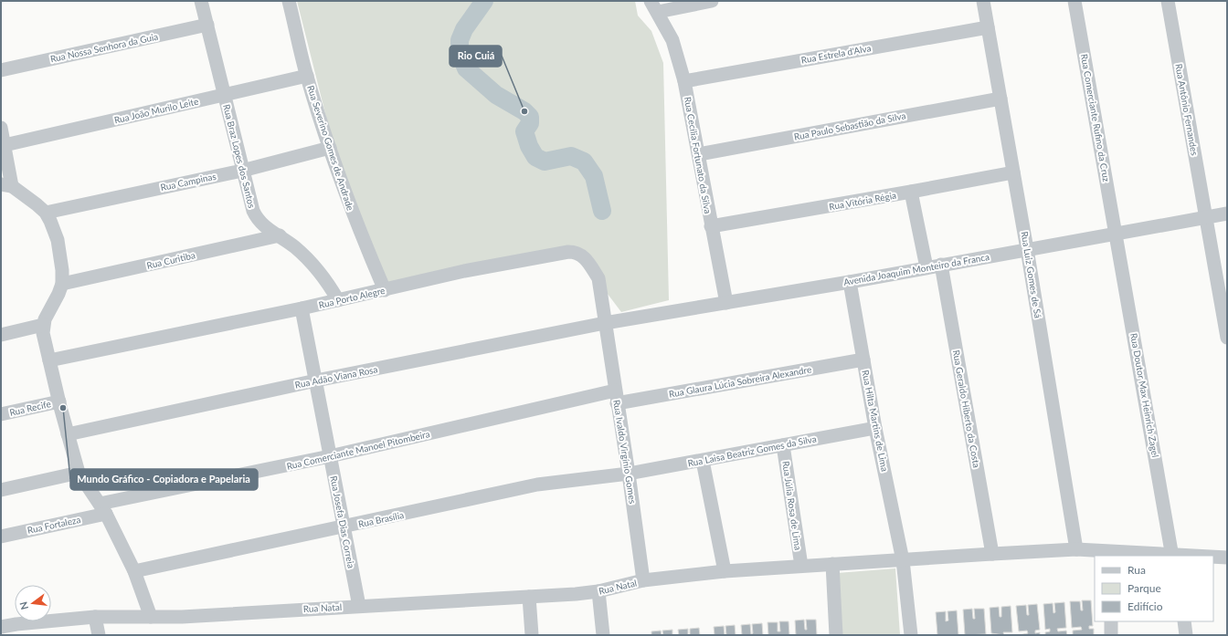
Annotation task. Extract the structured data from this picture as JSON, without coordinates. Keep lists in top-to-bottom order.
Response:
{
  "streets": {
    "street": [
      "Rua Nossa Senhora da Guia",
      "Rua Estrela d'Alva",
      "Rua Antônio Fernandes",
      "Rua João Murilo Leite",
      "Rua Comerciante Rufino da Cruz",
      "Rua Paulo Sebastião da Silva",
      "Rua Severino Gomes de Andrade",
      "Rua Cecília Fortunato da Silva",
      "Rua Braz Lopes dos Santos",
      "Rua Campinas",
      "Rua Vitória Régia",
      "Rua Curitiba",
      "Avenida Joaquim Monteiro da Franca",
      "Rua Luiz Gomes de Sá",
      "Rua Porto Alegre",
      "Rua Adão Viana Rosa",
      "Rua Glaura Lúcia Sobreira Alexandre",
      "Rua Doutor Max Heinrich Zagel",
      "Rua Recife",
      "Rua Geraldo Hiberto da Costa",
      "Rua Hilta Martins de Lima",
      "Rua Comerciante Manoel Pitombeira",
      "Rua Laisa Beatriz Gomes da Silva",
      "Rua Ivaldo Virgínio Gomes",
      "Rua Júlia Rosa de Lima",
      "Rua Brasília",
      "Rua Josefa Dias Correia",
      "Rua Fortaleza",
      "Rua Natal"
    ]
  },
  "crossings": [
    ["Rua Nossa Senhora da Guia", "Rua Braz Lopes dos Santos"],
    ["Rua Estrela d'Alva", "Rua Cecília Fortunato da Silva"],
    ["Rua Estrela d'Alva", "Rua Luiz Gomes de Sá"],
    ["Rua Antônio Fernandes", "Avenida Joaquim Monteiro da Franca"],
    ["Rua João Murilo Leite", "Rua Severino Gomes de Andrade"],
    ["Rua João Murilo Leite", "Rua Braz Lopes dos Santos"],
    ["Rua Comerciante Rufino da Cruz", "Avenida Joaquim Monteiro da Franca"],
    ["Rua Comerciante Rufino da Cruz", "Rua Doutor Max Heinrich Zagel"],
    ["Rua Paulo Sebastião da Silva", "Rua Cecília Fortunato da Silva"],
    ["Rua Paulo Sebastião da Silva", "Rua Luiz Gomes de Sá"],
    ["Rua Severino Gomes de Andrade", "Rua Campinas"],
    ["Rua Severino Gomes de Andrade", "Rua Porto Alegre"],
    ["Rua Cecília Fortunato da Silva", "Rua Vitória Régia"],
    ["Rua Cecília Fortunato da Silva", "Avenida Joaquim Monteiro da Franca"],
    ["Rua Braz Lopes dos Santos", "Rua Campinas"],
    ["Rua Braz Lopes dos Santos", "Rua Curitiba"],
    ["Rua Braz Lopes dos Santos", "Rua Porto Alegre"],
    ["Rua Vitória Régia", "Rua Luiz Gomes de Sá"],
    ["Avenida Joaquim Monteiro da Franca", "Rua Luiz Gomes de Sá"],
    ["Avenida Joaquim Monteiro da Franca", "Rua Porto Alegre"],
    ["Avenida Joaquim Monteiro da Franca", "Rua Adão Viana Rosa"],
    ["Avenida Joaquim Monteiro da Franca", "Rua Doutor Max Heinrich Zagel"],
    ["Avenida Joaquim Monteiro da Franca", "Rua Geraldo Hiberto da Costa"],
    ["Avenida Joaquim Monteiro da Franca", "Rua Hilta Martins de Lima"],
    ["Avenida Joaquim Monteiro da Franca", "Rua Ivaldo Virgínio Gomes"],
    ["Rua Luiz Gomes de Sá", "Rua Natal"],
    ["Rua Porto Alegre", "Rua Adão Viana Rosa"],
    ["Rua Porto Alegre", "Rua Ivaldo Virgínio Gomes"],
    ["Rua Porto Alegre", "Rua Josefa Dias Correia"],
    ["Rua Adão Viana Rosa", "Rua Ivaldo Virgínio Gomes"],
    ["Rua Adão Viana Rosa", "Rua Josefa Dias Correia"],
    ["Rua Glaura Lúcia Sobreira Alexandre", "Rua Hilta Martins de Lima"],
    ["Rua Glaura Lúcia Sobreira Alexandre", "Rua Comerciante Manoel Pitombeira"],
    ["Rua Glaura Lúcia Sobreira Alexandre", "Rua Ivaldo Virgínio Gomes"],
    ["Rua Doutor Max Heinrich Zagel", "Rua Natal"],
    ["Rua Geraldo Hiberto da Costa", "Rua Natal"],
    ["Rua Hilta Martins de Lima", "Rua Laisa Beatriz Gomes da Silva"],
    ["Rua Hilta Martins de Lima", "Rua Natal"],
    ["Rua Comerciante Manoel Pitombeira", "Rua Ivaldo Virgínio Gomes"],
    ["Rua Comerciante Manoel Pitombeira", "Rua Josefa Dias Correia"],
    ["Rua Comerciante Manoel Pitombeira", "Rua Fortaleza"],
    ["Rua Laisa Beatriz Gomes da Silva", "Rua Ivaldo Virgínio Gomes"],
    ["Rua Laisa Beatriz Gomes da Silva", "Rua Júlia Rosa de Lima"],
    ["Rua Laisa Beatriz Gomes da Silva", "Rua Brasília"],
    ["Rua Ivaldo Virgínio Gomes", "Rua Brasília"],
    ["Rua Ivaldo Virgínio Gomes", "Rua Natal"],
    ["Rua Júlia Rosa de Lima", "Rua Natal"],
    ["Rua Brasília", "Rua Josefa Dias Correia"],
    ["Rua Josefa Dias Correia", "Rua Natal"]
  ],
  "places": ["Rio Cuiá", "Mundo Gráfico - Copiadora e Papelaria"],
  "legend": ["Rua", "Parque", "Edifício"],
  "north": "left"
}
